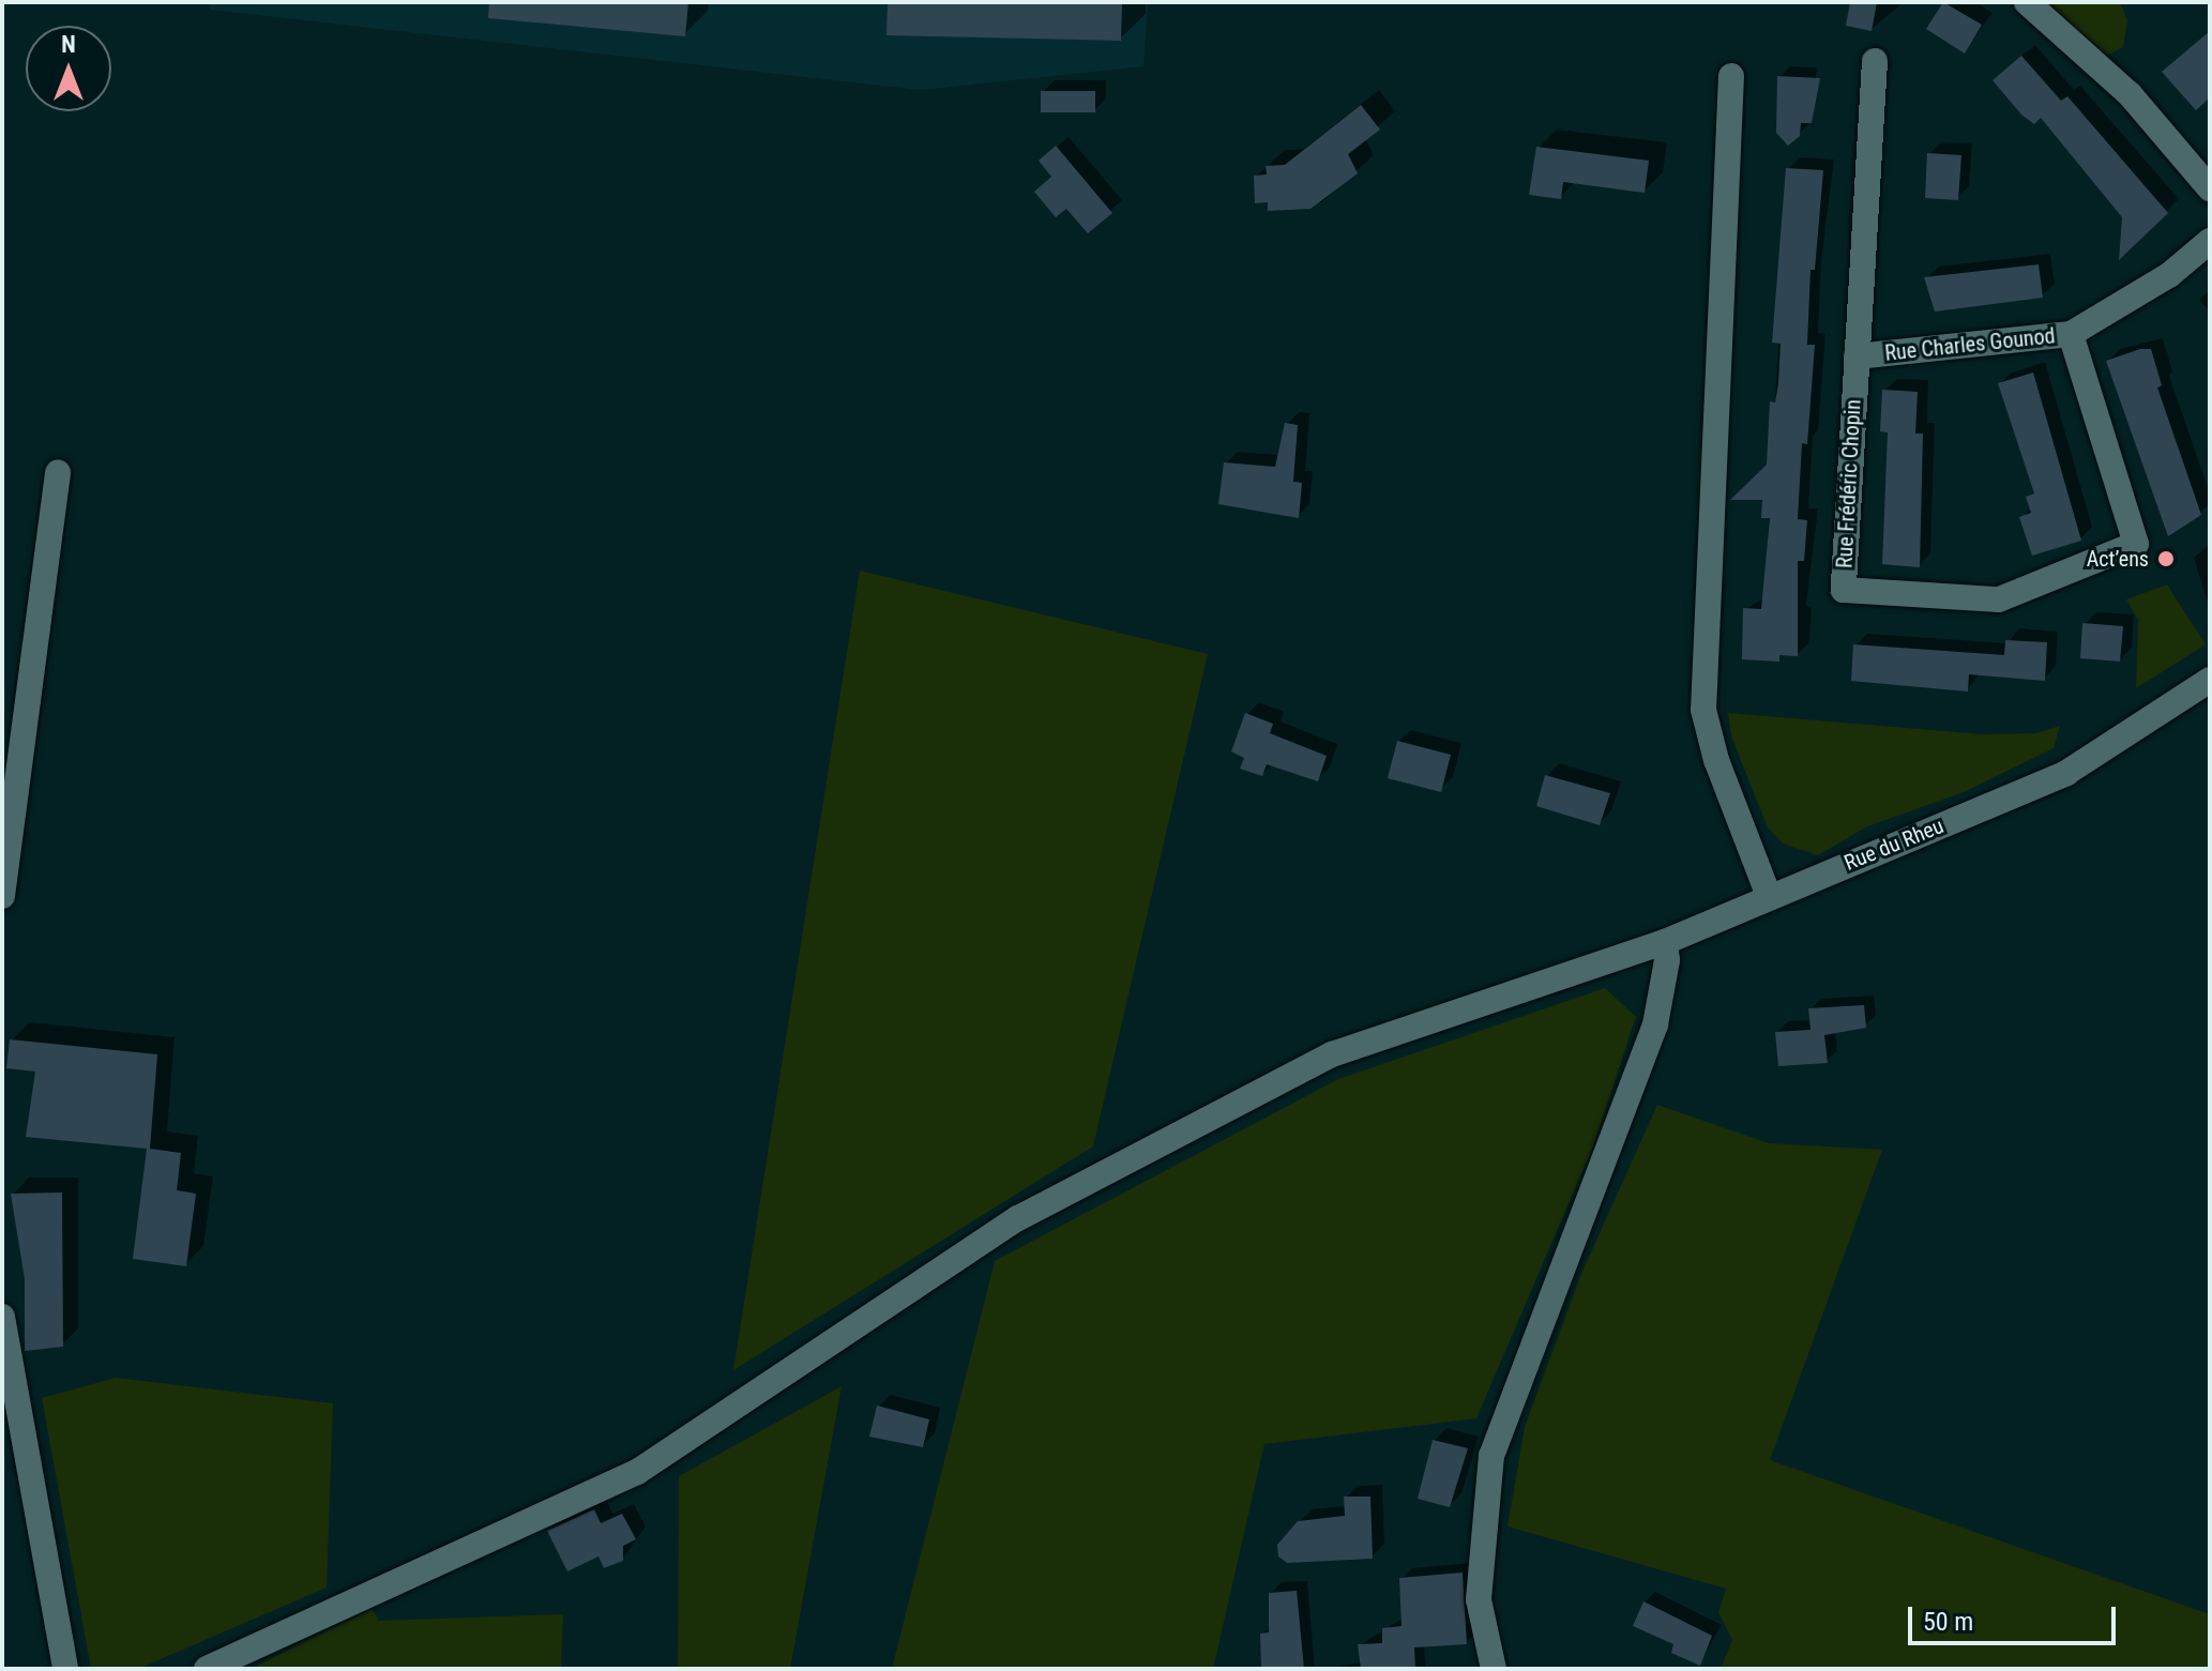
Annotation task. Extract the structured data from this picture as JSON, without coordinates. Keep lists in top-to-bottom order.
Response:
{
  "streets": {
    "street": ["Rue Charles Gounod", "Rue Frédéric Chopin", "Rue du Rheu"]
  },
  "crossings": [
    ["Rue Charles Gounod", "Rue Frédéric Chopin"]
  ],
  "places": ["Act’ens"],
  "scale_bar": "50 m",
  "north": "top"
}
